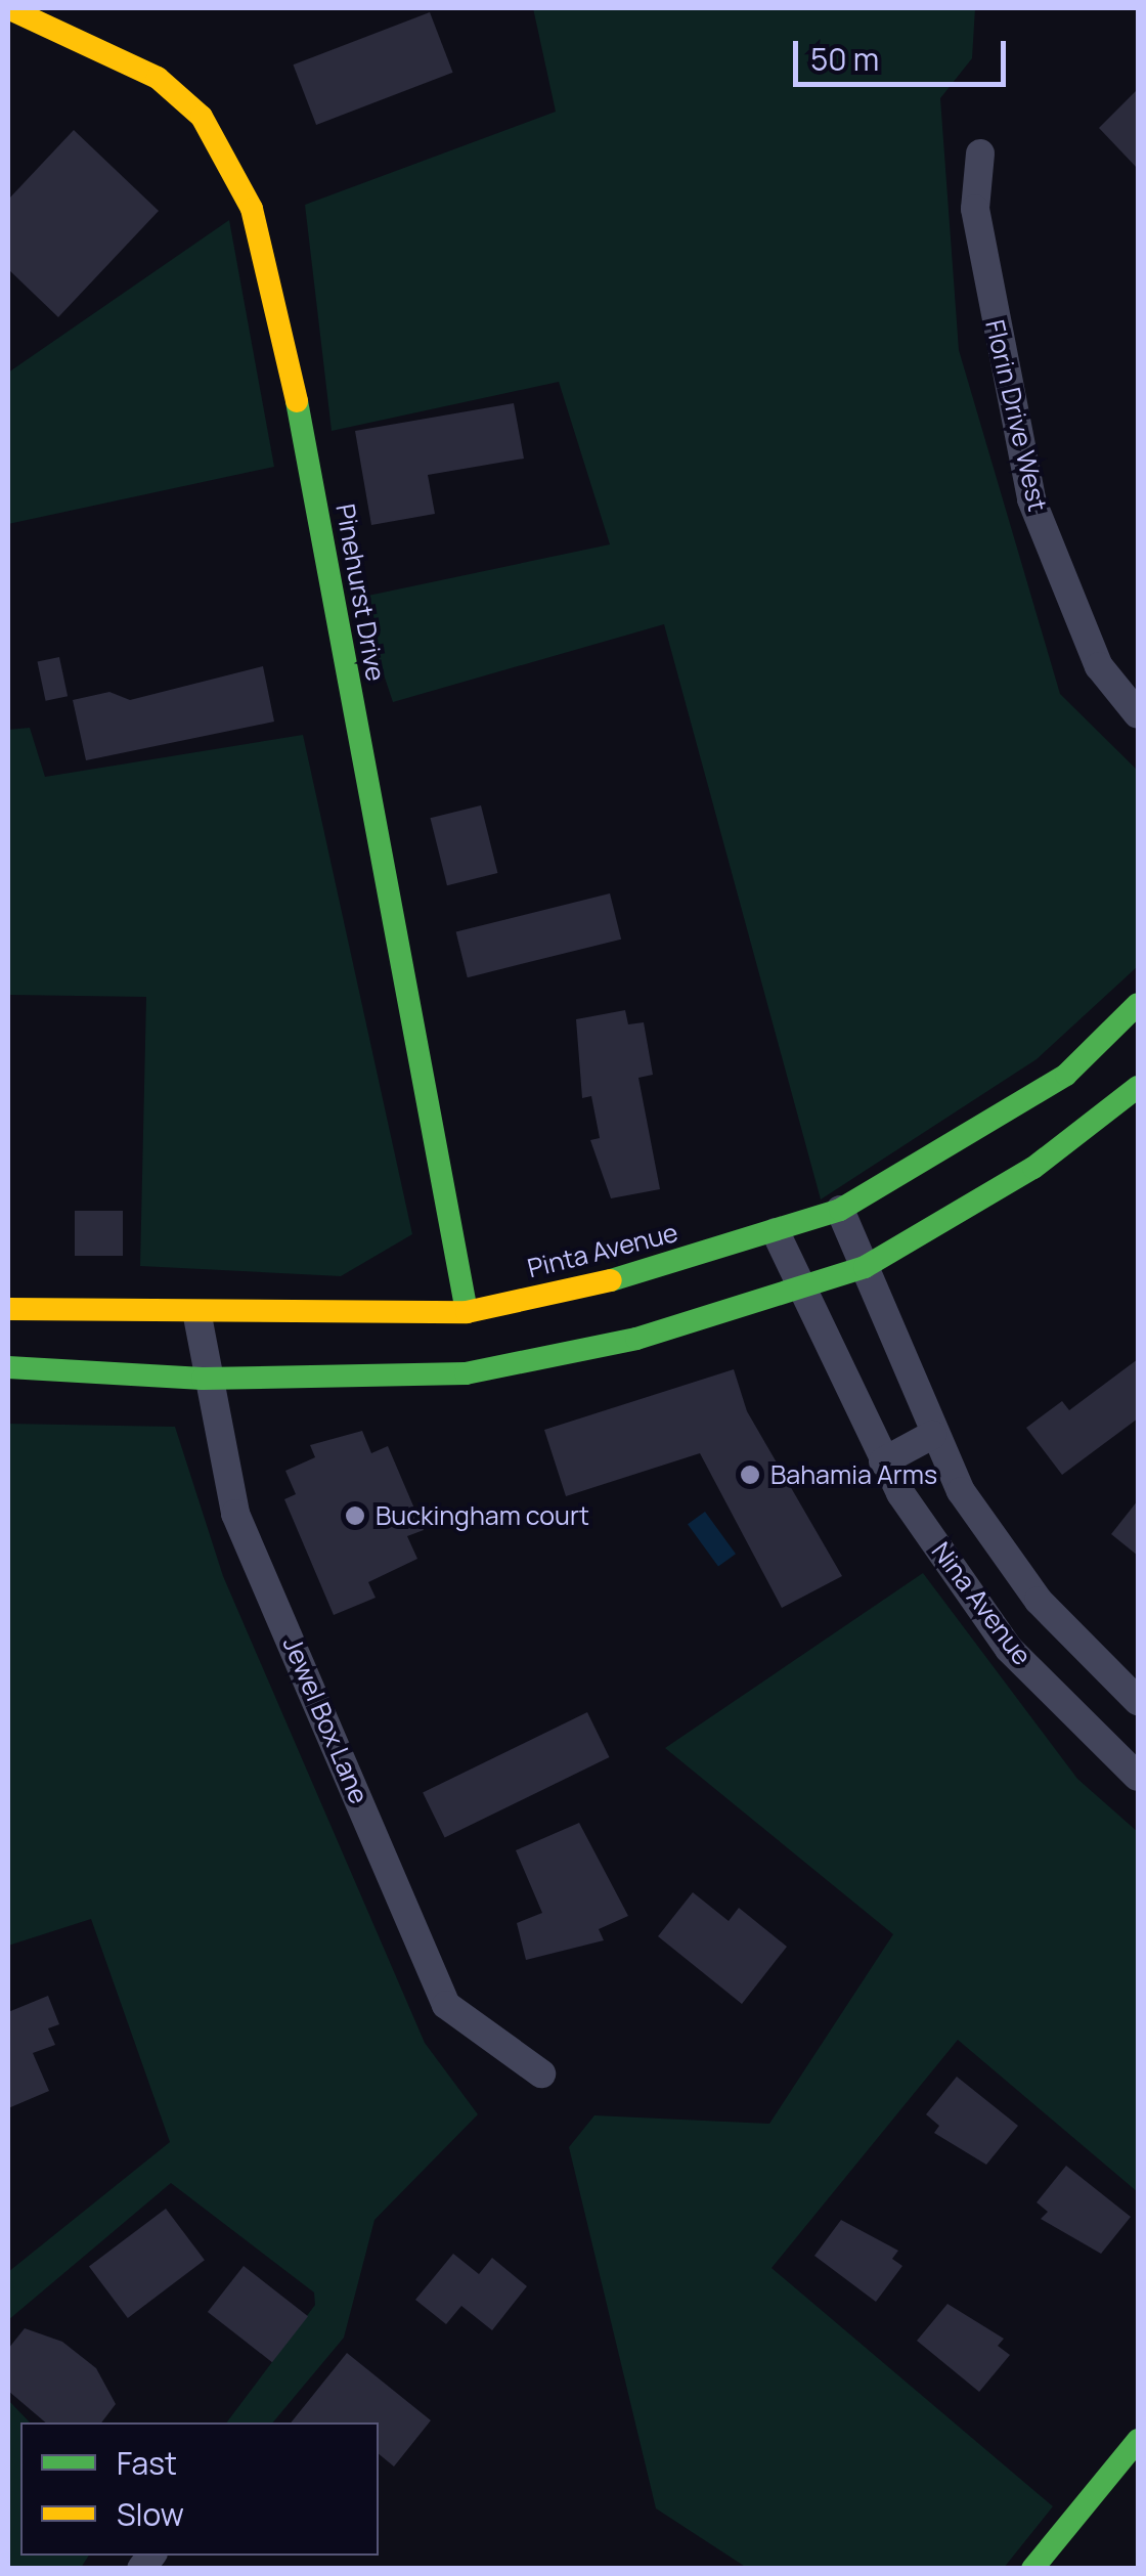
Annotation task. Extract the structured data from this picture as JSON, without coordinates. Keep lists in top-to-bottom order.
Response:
{
  "streets": {
    "street": [
      "Florin Drive West",
      "Pinehurst Drive",
      "Pinta Avenue",
      "Nina Avenue",
      "Jewel Box Lane"
    ]
  },
  "crossings": [
    ["Pinehurst Drive", "Pinta Avenue"],
    ["Pinta Avenue", "Nina Avenue"],
    ["Pinta Avenue", "Jewel Box Lane"]
  ],
  "places": ["Bahamia Arms", "Buckingham court"],
  "legend": ["Fast", "Slow"],
  "scale_bar": "50 m"
}
